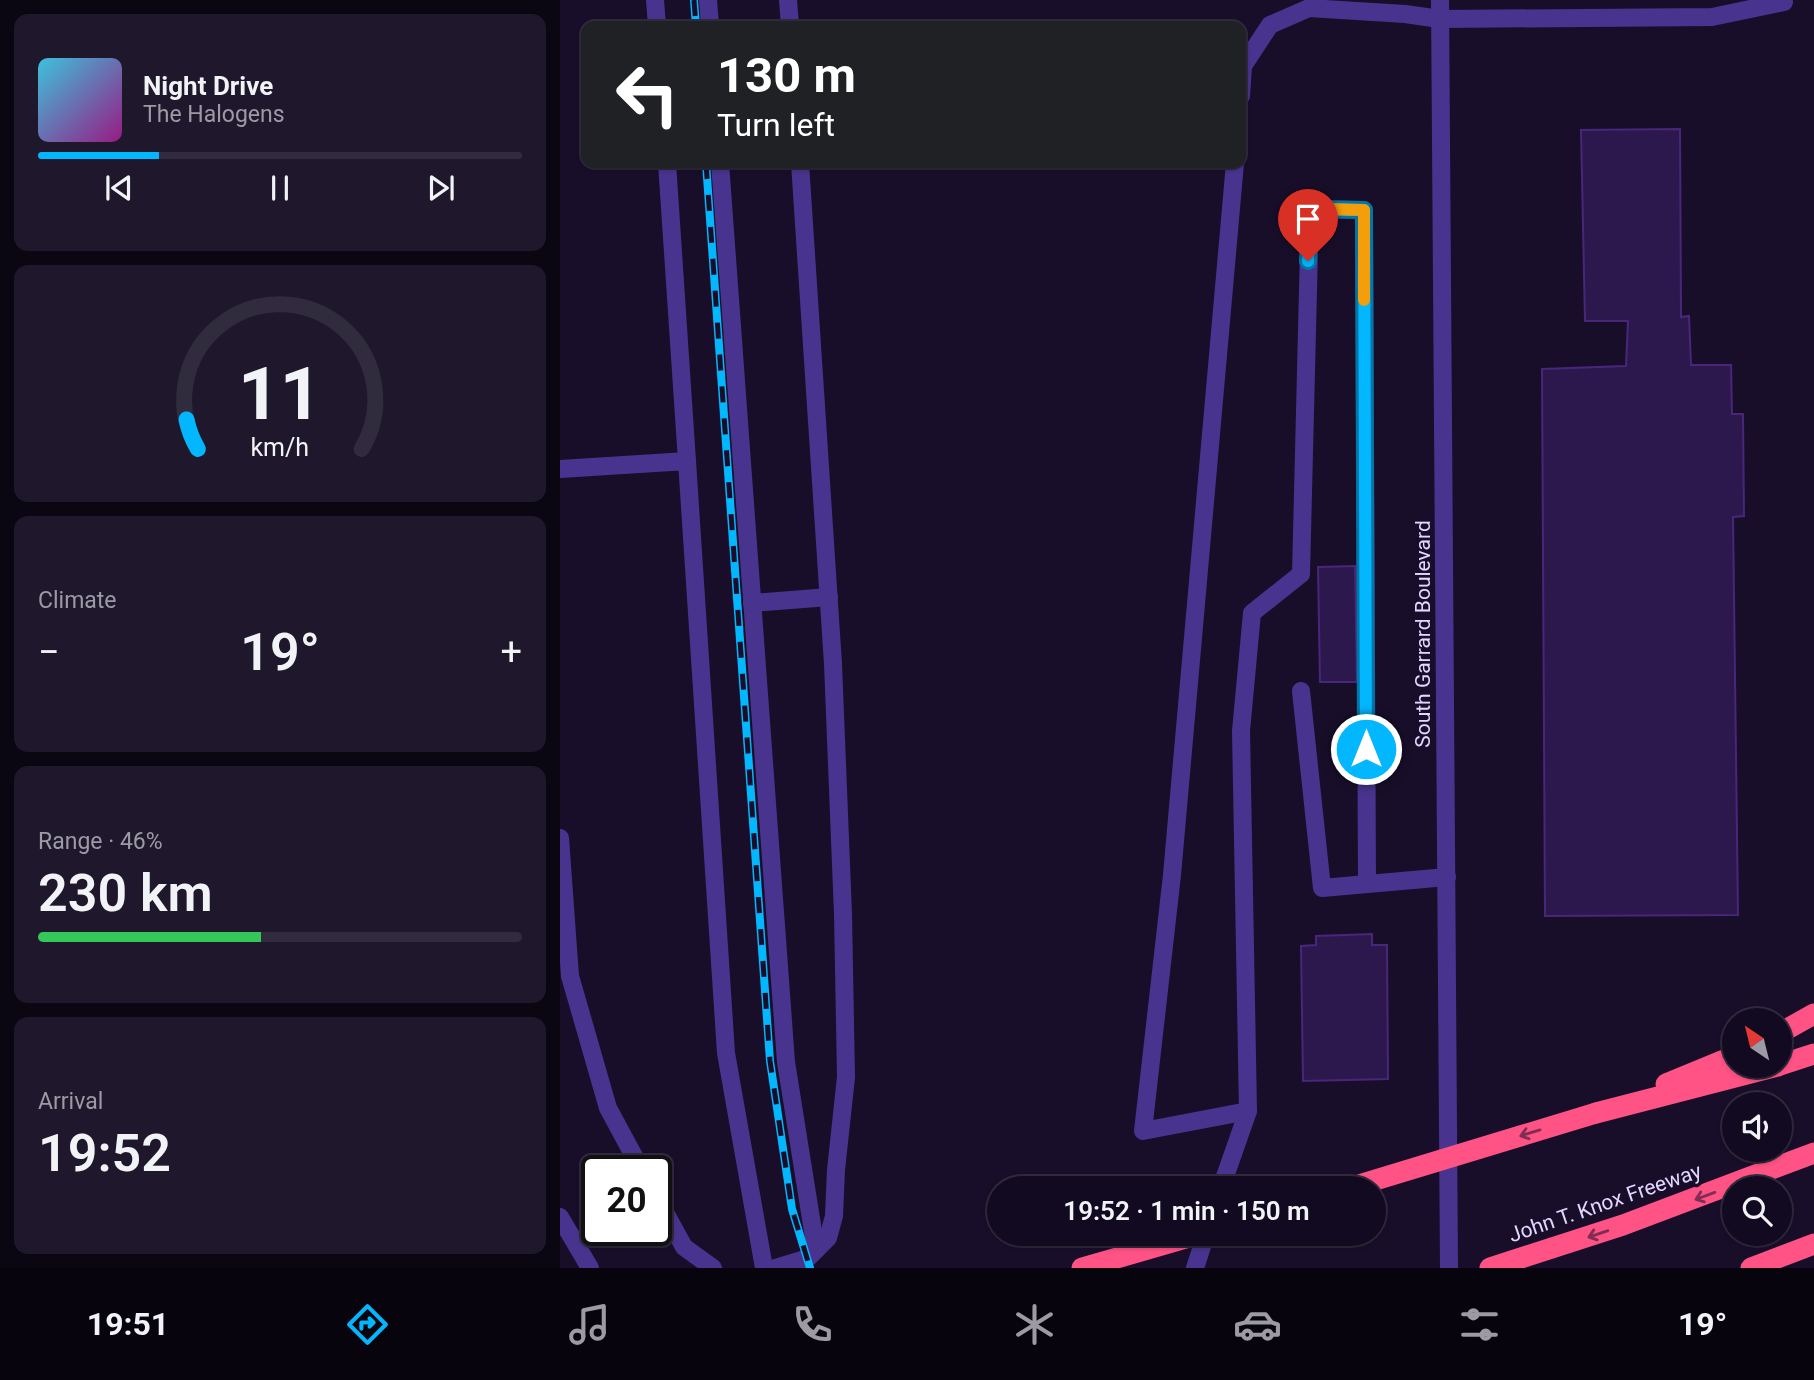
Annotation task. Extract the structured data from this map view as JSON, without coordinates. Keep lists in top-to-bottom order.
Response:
{
  "streets": {
    "highway": ["John T. Knox Freeway"],
    "street": ["South Garrard Boulevard"]
  },
  "north": "top left",
  "page": {
    "turn": ["130 m", "Turn left"],
    "song": ["Night Drive", "The Halogens"],
    "tile": [
      "Climate",
      ["Range · 46%", "230 km"],
      ["Arrival", "19:52"]
    ],
    "heat": ["−", "19°", "+"],
    "limit": "20",
    "trip": "19:52 · 1 min · 150 m",
    "tabs": ["19:51", "19°"],
    "gauge": ["11", "km/h"]
  }
}
